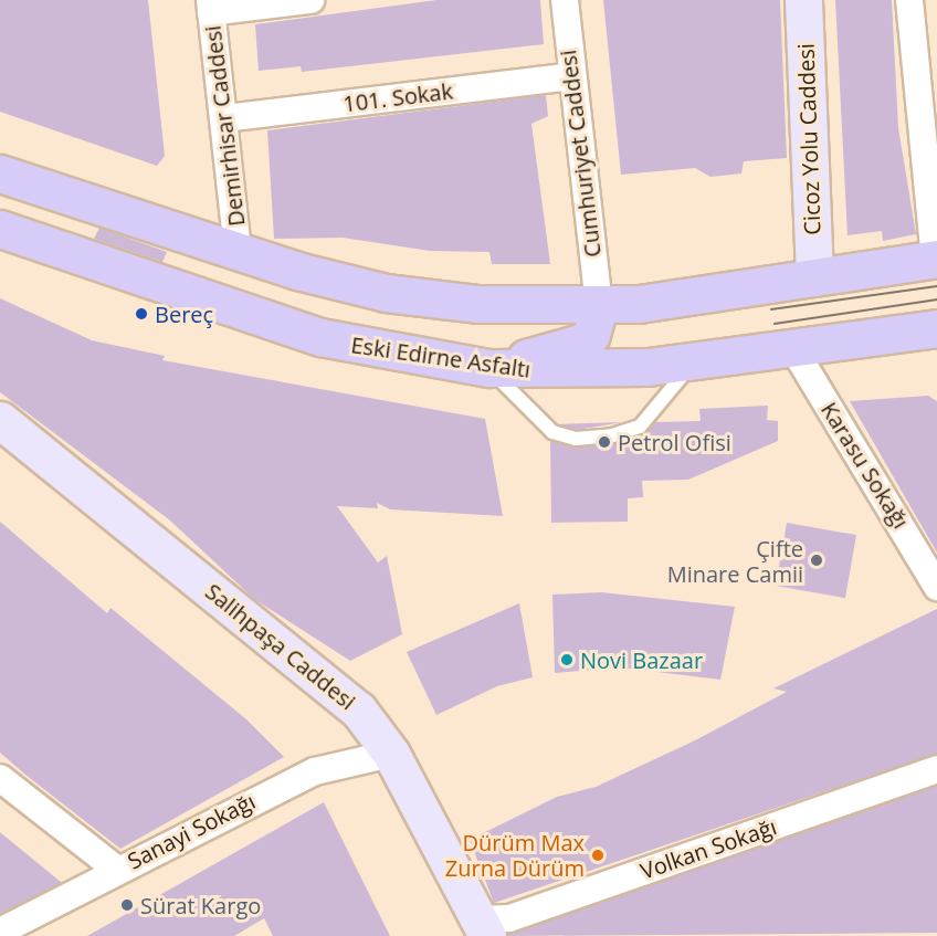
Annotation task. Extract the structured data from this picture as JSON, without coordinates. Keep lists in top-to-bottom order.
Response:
{
  "streets": {
    "main road": ["Cicoz Yolu Caddesi", "Eski Edirne Asfaltı", "Salihpaşa Caddesi"],
    "street": [
      "101. Sokak",
      "Demirhisar Caddesi",
      "Cumhuriyet Caddesi",
      "Karasu Sokağı",
      "Sanayi Sokağı",
      "Volkan Sokağı"
    ]
  },
  "crossings": [
    ["101. Sokak", "Demirhisar Caddesi"],
    ["101. Sokak", "Cumhuriyet Caddesi"],
    ["Eski Edirne Asfaltı", "Karasu Sokağı"],
    ["Salihpaşa Caddesi", "Sanayi Sokağı"],
    ["Salihpaşa Caddesi", "Volkan Sokağı"]
  ],
  "places": [
    "Bereç",
    "Petrol Ofisi",
    "Çifte Minare Camii",
    "Novi Bazaar",
    "Dürüm Max Zurna Dürüm",
    "Sürat Kargo"
  ]
}
